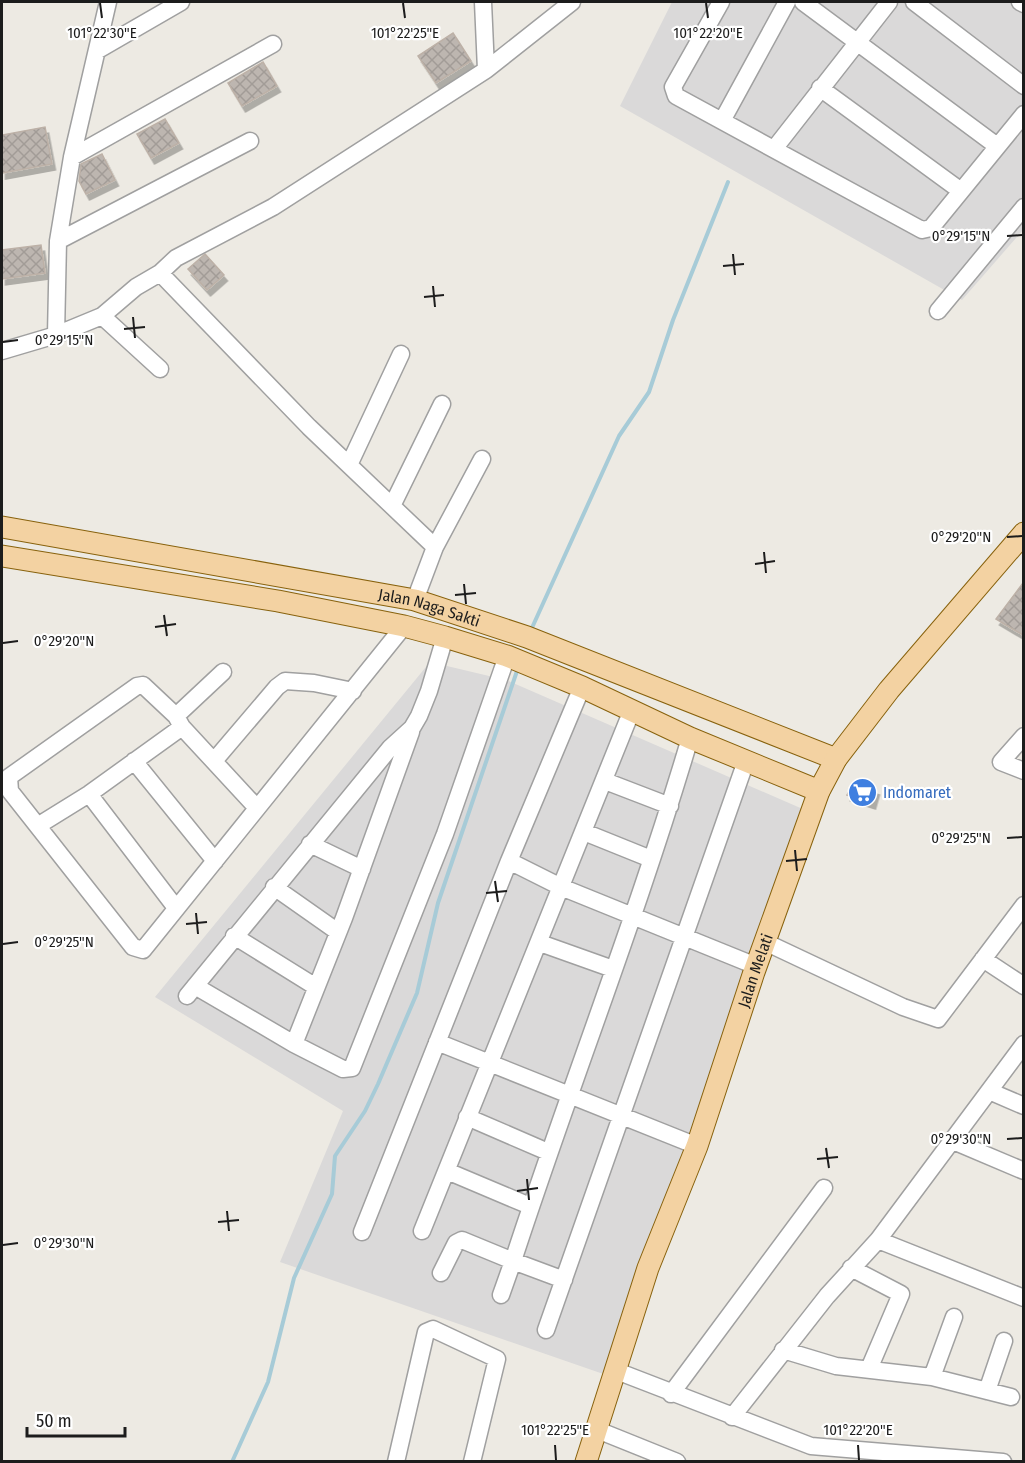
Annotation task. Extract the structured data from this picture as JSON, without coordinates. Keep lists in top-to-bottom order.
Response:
{
  "streets": {
    "main road": ["Jalan Naga Sakti", "Jalan Melati"]
  },
  "crossings": [
    ["Jalan Naga Sakti", "Jalan Melati"]
  ],
  "places": {
    "supermarket": ["Indomaret"]
  },
  "scale_bar": "50 m",
  "coordinates": [
    "101°22'30\"E",
    "101°22'25\"E",
    "101°22'20\"E",
    "0°29'15\"N",
    "0°29'20\"N",
    "0°29'25\"N",
    "0°29'30\"N"
  ]
}
